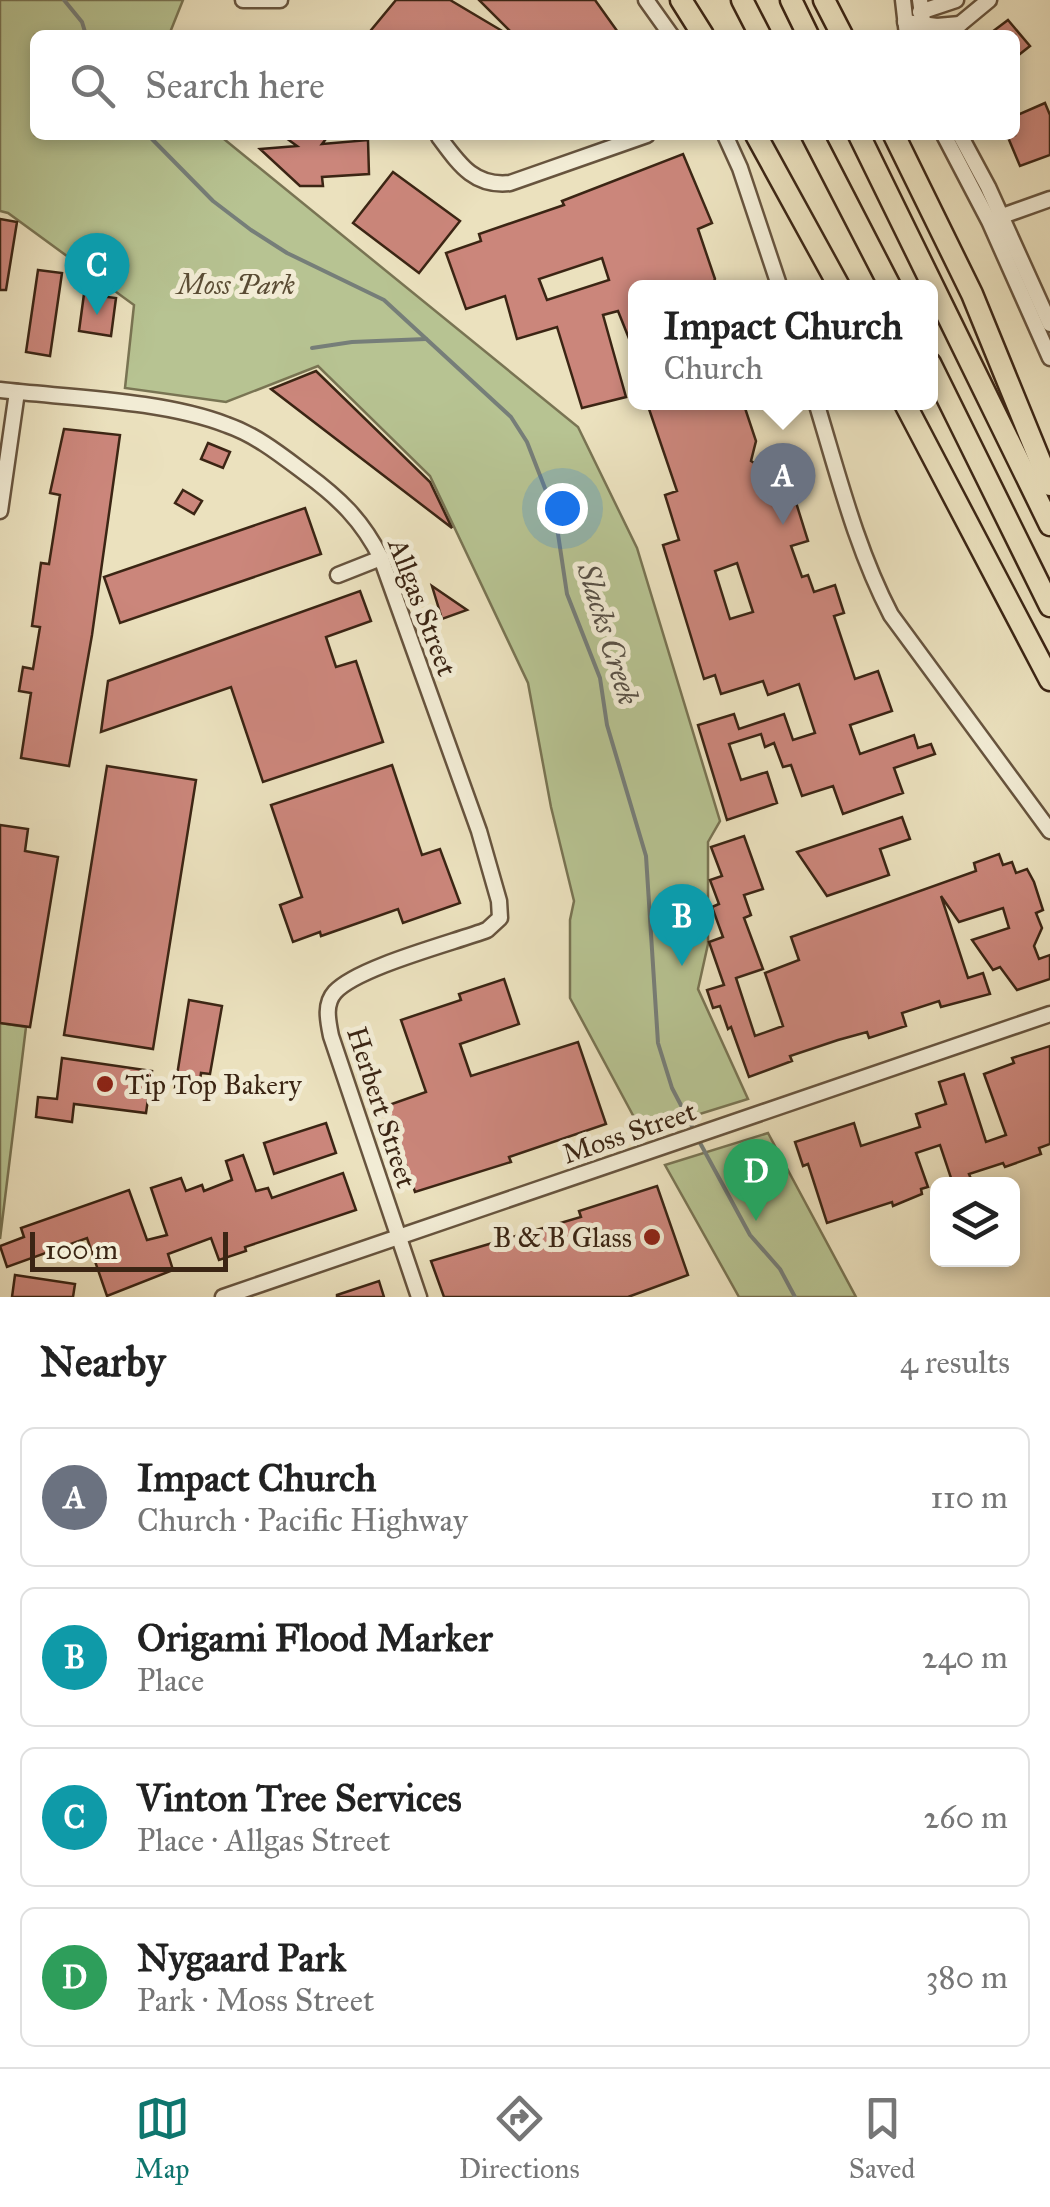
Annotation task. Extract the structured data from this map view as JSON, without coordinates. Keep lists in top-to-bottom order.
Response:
{
  "streets": {
    "street": ["Allgas Street", "Herbert Street", "Moss Street"]
  },
  "crossings": [
    ["Allgas Street", "Herbert Street"],
    ["Herbert Street", "Moss Street"]
  ],
  "water": ["Slacks Creek"],
  "parks": ["Moss Park"],
  "places": ["Tip Top Bakery", "B & B Glass"],
  "scale_bar": "100 m",
  "page": {
    "search": "Search here",
    "pins": [
      "C",
      "A",
      "B",
      "D"
    ],
    "popup": ["Impact Church", "Church"],
    "scale": "100 m",
    "heading": ["Nearby", "4 results"],
    "list": [
      {
        "mark": "A",
        "name": "Impact Church",
        "note": "Church · Pacific Highway",
        "value": "110 m"
      },
      {
        "mark": "B",
        "name": "Origami Flood Marker",
        "note": "Place",
        "value": "240 m"
      },
      {
        "mark": "C",
        "name": "Vinton Tree Services",
        "note": "Place · Allgas Street",
        "value": "260 m"
      },
      {
        "mark": "D",
        "name": "Nygaard Park",
        "note": "Park · Moss Street",
        "value": "380 m"
      }
    ],
    "nav": ["Map", "Directions", "Saved"]
  }
}
